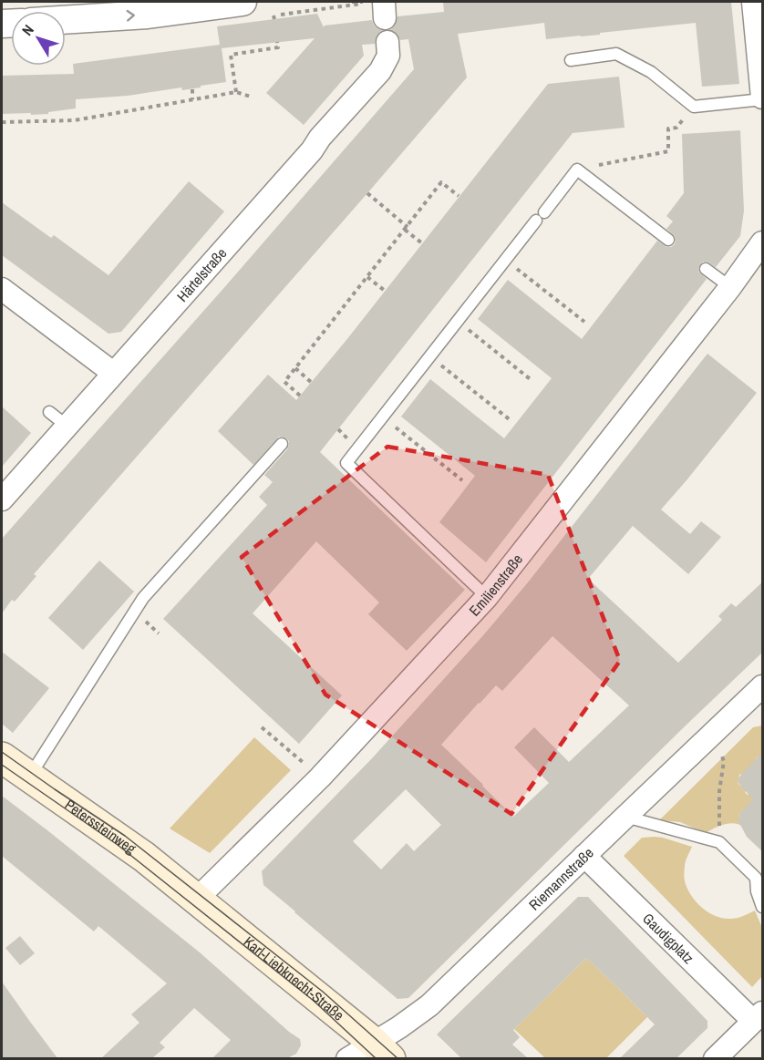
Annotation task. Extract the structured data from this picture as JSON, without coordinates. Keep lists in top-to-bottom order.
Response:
{
  "streets": {
    "main road": ["Peterssteinweg", "Karl-Liebknecht-Straße"],
    "street": [
      "Härtelstraße",
      "Emilienstraße",
      "Riemannstraße",
      "Gaudigplatz"
    ]
  },
  "crossings": [
    ["Emilienstraße", "Peterssteinweg"],
    ["Emilienstraße", "Karl-Liebknecht-Straße"],
    ["Peterssteinweg", "Karl-Liebknecht-Straße"],
    ["Riemannstraße", "Gaudigplatz"],
    ["Riemannstraße", "Karl-Liebknecht-Straße"]
  ],
  "north": "top left"
}
